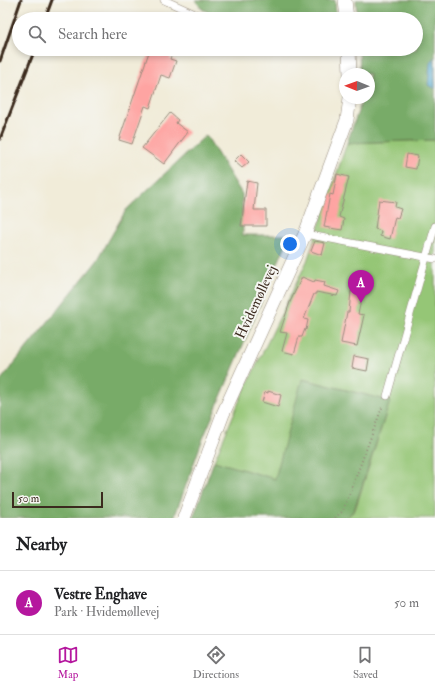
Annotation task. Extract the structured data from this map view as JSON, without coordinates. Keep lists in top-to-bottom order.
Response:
{
  "streets": {
    "street": ["Hvidemøllevej"]
  },
  "scale_bar": "50 m",
  "north": "left",
  "page": {
    "search": "Search here",
    "pins": "A",
    "scale": "50 m",
    "heading": "Nearby",
    "list": [
      {
        "mark": "A",
        "name": "Vestre Enghave",
        "note": "Park · Hvidemøllevej",
        "value": "50 m"
      }
    ],
    "nav": ["Map", "Directions", "Saved"]
  }
}
